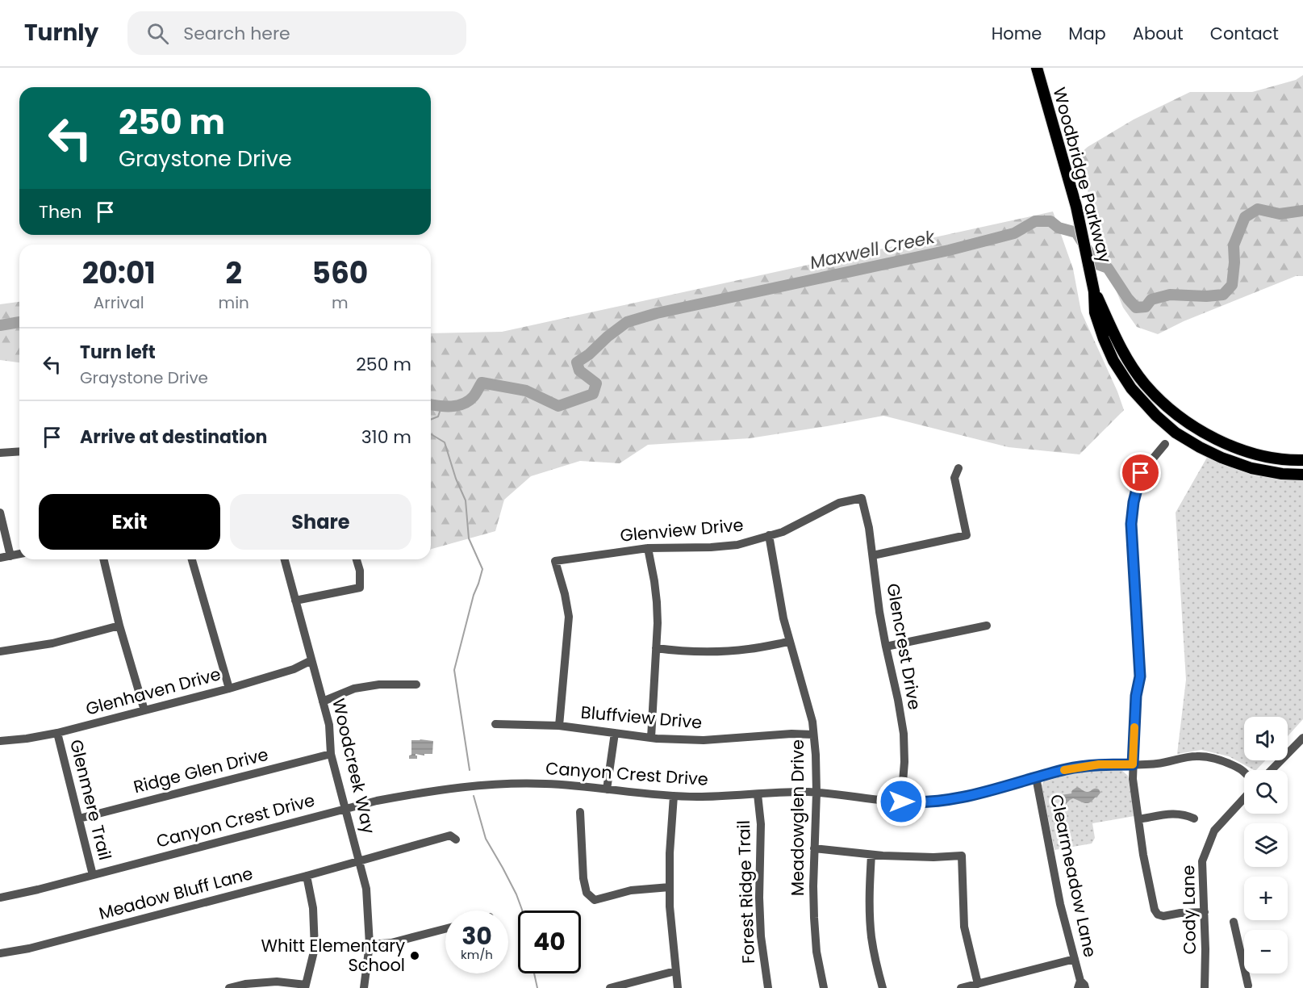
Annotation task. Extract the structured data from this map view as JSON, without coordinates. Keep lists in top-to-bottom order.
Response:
{
  "streets": {
    "main road": ["Woodbridge Parkway"],
    "street": [
      "Glenview Drive",
      "Glencrest Drive",
      "Glenhaven Drive",
      "Bluffview Drive",
      "Woodcreek Way",
      "Ridge Glen Drive",
      "Canyon Crest Drive",
      "Glenmere Trail",
      "Meadowglen Drive",
      "Clearmeadow Lane",
      "Forest Ridge Trail",
      "Meadow Bluff Lane",
      "Cody Lane"
    ]
  },
  "crossings": [
    ["Glenview Drive", "Glencrest Drive"],
    ["Glenview Drive", "Bluffview Drive"],
    ["Glenview Drive", "Meadowglen Drive"],
    ["Glencrest Drive", "Canyon Crest Drive"],
    ["Glenhaven Drive", "Woodcreek Way"],
    ["Glenhaven Drive", "Glenmere Trail"],
    ["Bluffview Drive", "Meadowglen Drive"],
    ["Woodcreek Way", "Ridge Glen Drive"],
    ["Woodcreek Way", "Canyon Crest Drive"],
    ["Woodcreek Way", "Meadow Bluff Lane"],
    ["Ridge Glen Drive", "Glenmere Trail"],
    ["Canyon Crest Drive", "Glenmere Trail"],
    ["Canyon Crest Drive", "Meadowglen Drive"],
    ["Canyon Crest Drive", "Clearmeadow Lane"],
    ["Canyon Crest Drive", "Forest Ridge Trail"]
  ],
  "water": ["Maxwell Creek"],
  "places": ["Whitt Elementary School"],
  "page": {
    "header": "Turnly",
    "search": "Search here",
    "nav": [
      "Home",
      "Map",
      "About",
      "Contact"
    ],
    "turn": ["250 m", "Graystone Drive"],
    "then": "Then",
    "eta": [
      "20:01",
      "Arrival",
      "2",
      "min",
      "560",
      "m"
    ],
    "list": [
      {
        "name": "Turn left",
        "note": "Graystone Drive",
        "value": "250 m"
      },
      {
        "name": "Arrive at destination",
        "value": "310 m"
      }
    ],
    "buttons": ["Exit", "Share"],
    "map_buttons": ["+", "−"],
    "speed": "30 km/h",
    "limit": "40"
  }
}
